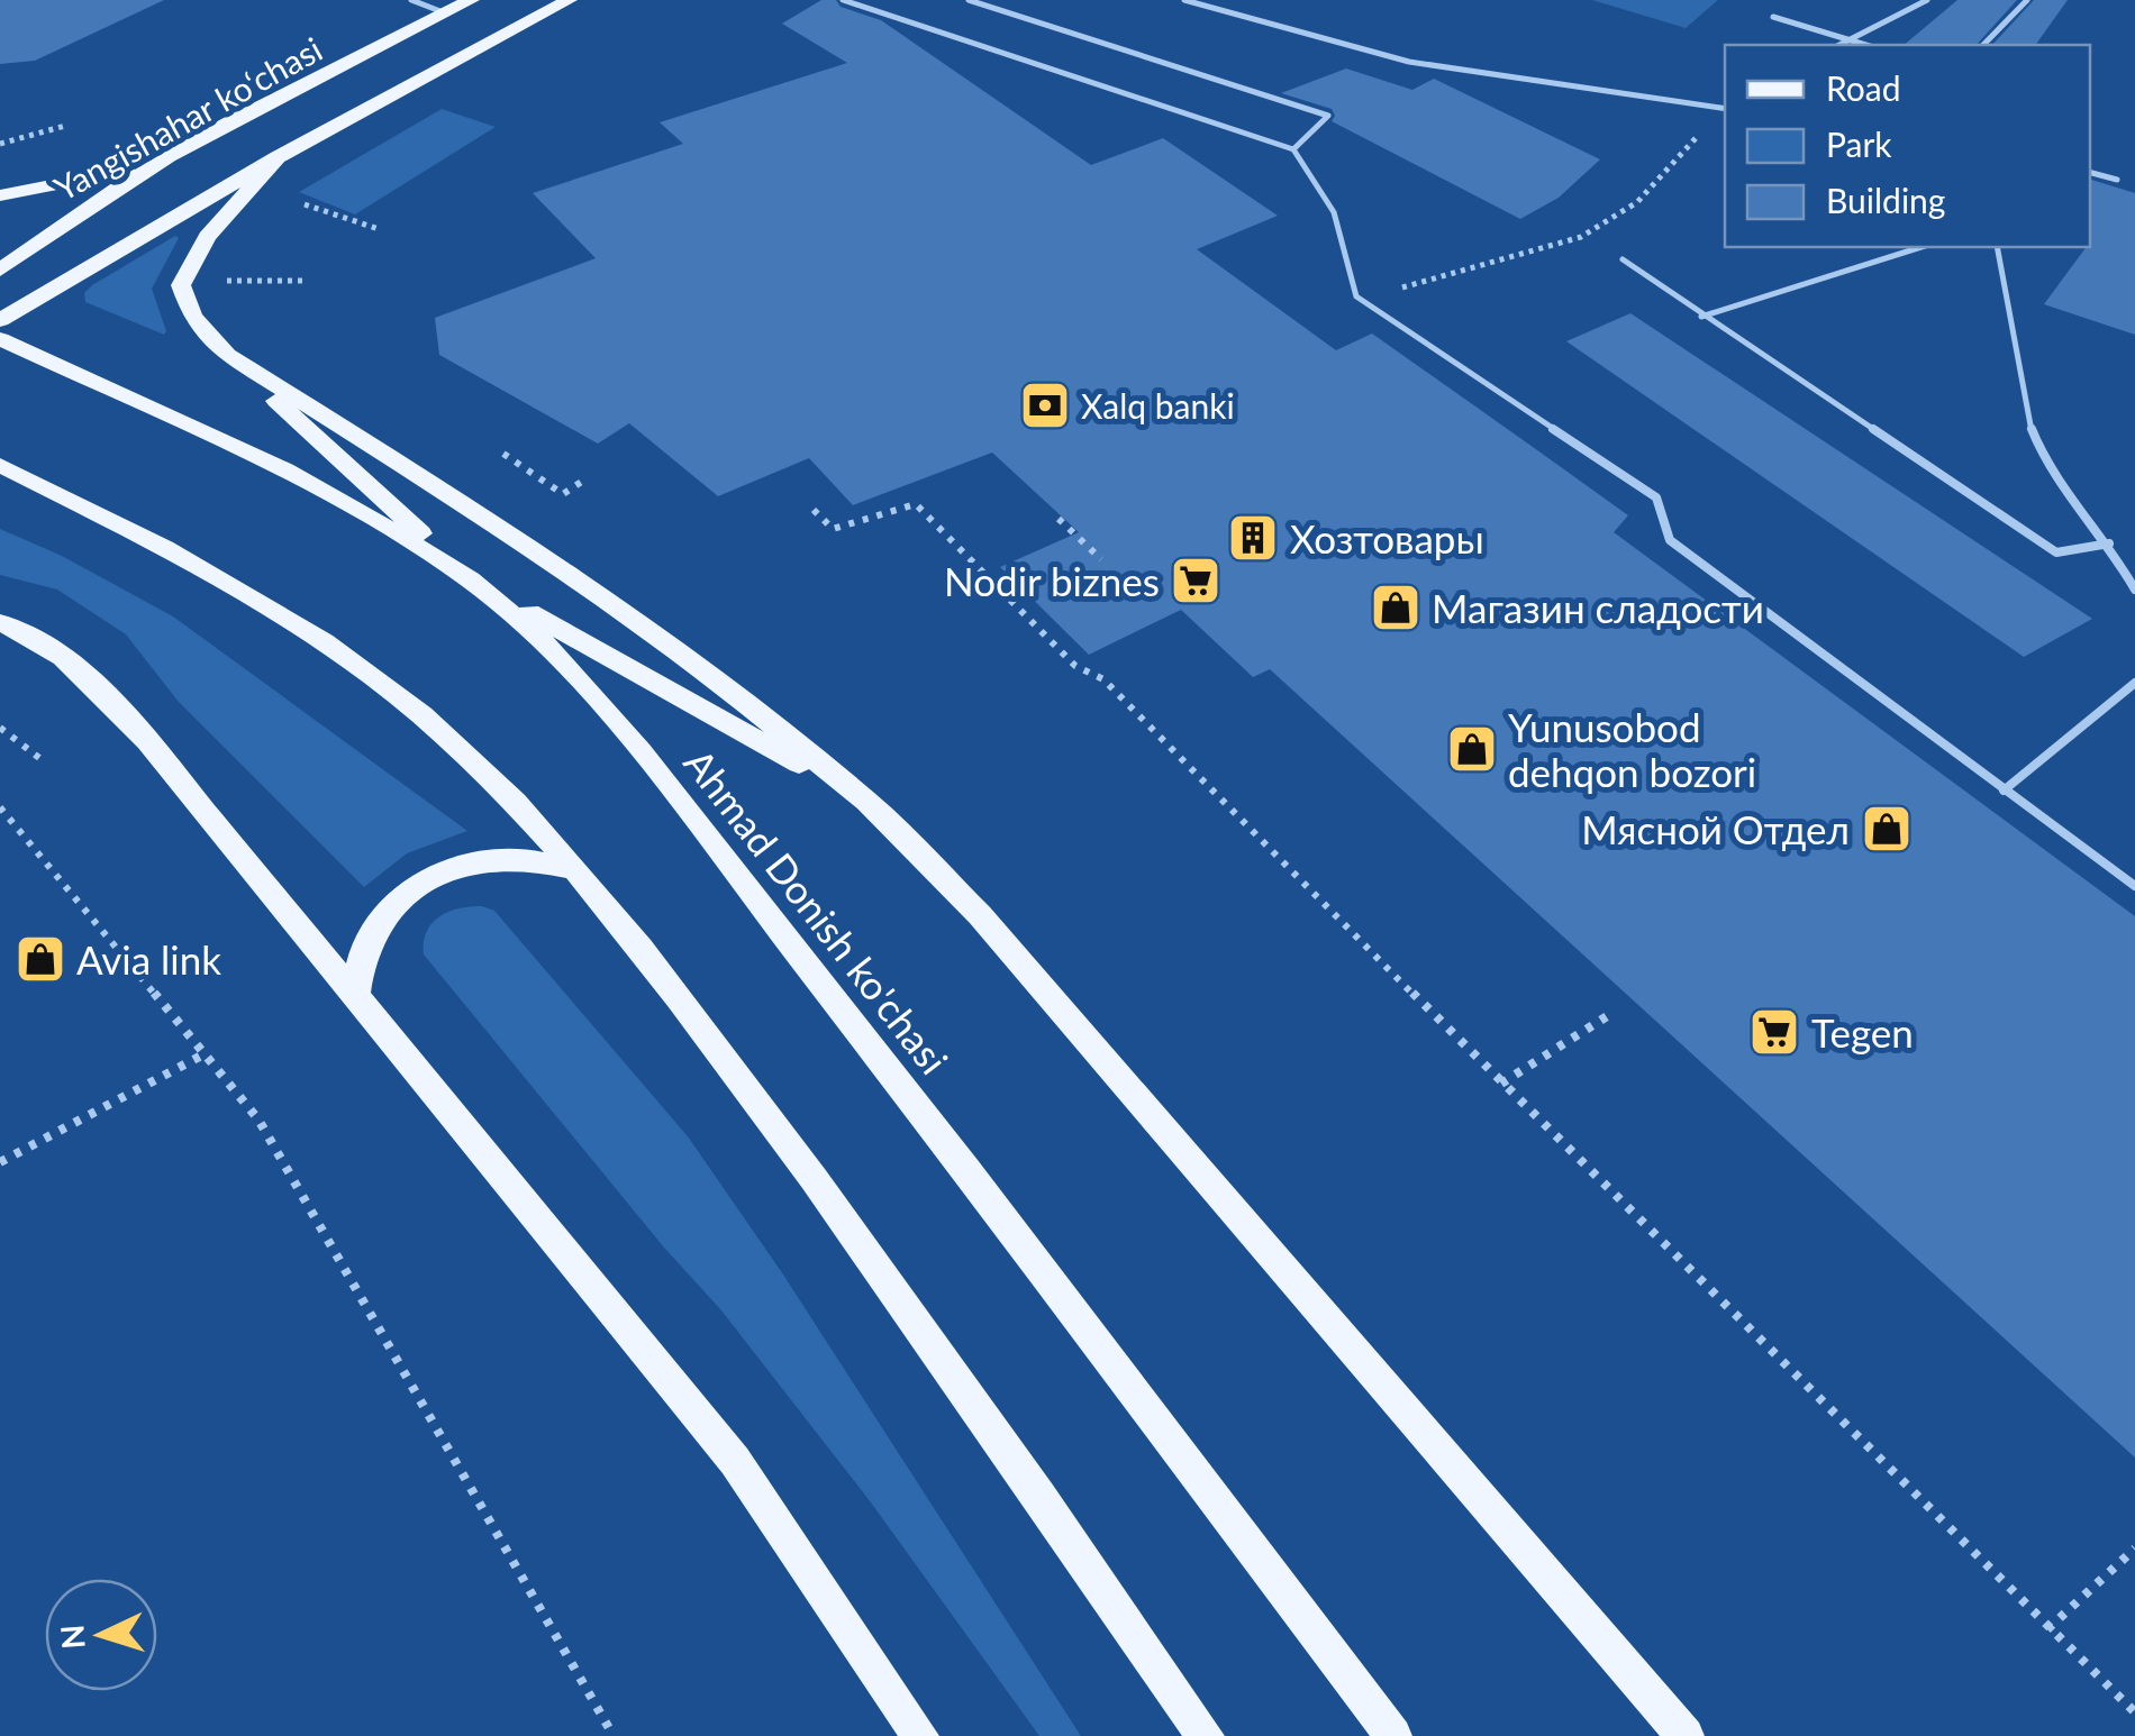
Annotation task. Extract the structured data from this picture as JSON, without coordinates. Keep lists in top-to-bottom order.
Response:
{
  "streets": {
    "main road": ["Yangishahar ko‘chasi", "Ahmad Donish ko'chasi"]
  },
  "places": {
    "bank": ["Xalq banki"],
    "building": ["Хозтовары"],
    "supermarket": ["Nodir biznes", "Tegen"],
    "shop": [
      "Магазин сладости",
      "Yunusobod dehqon bozori",
      "Мясной Отдел",
      "Avia link"
    ]
  },
  "legend": ["Road", "Park", "Building"],
  "north": "left"
}
